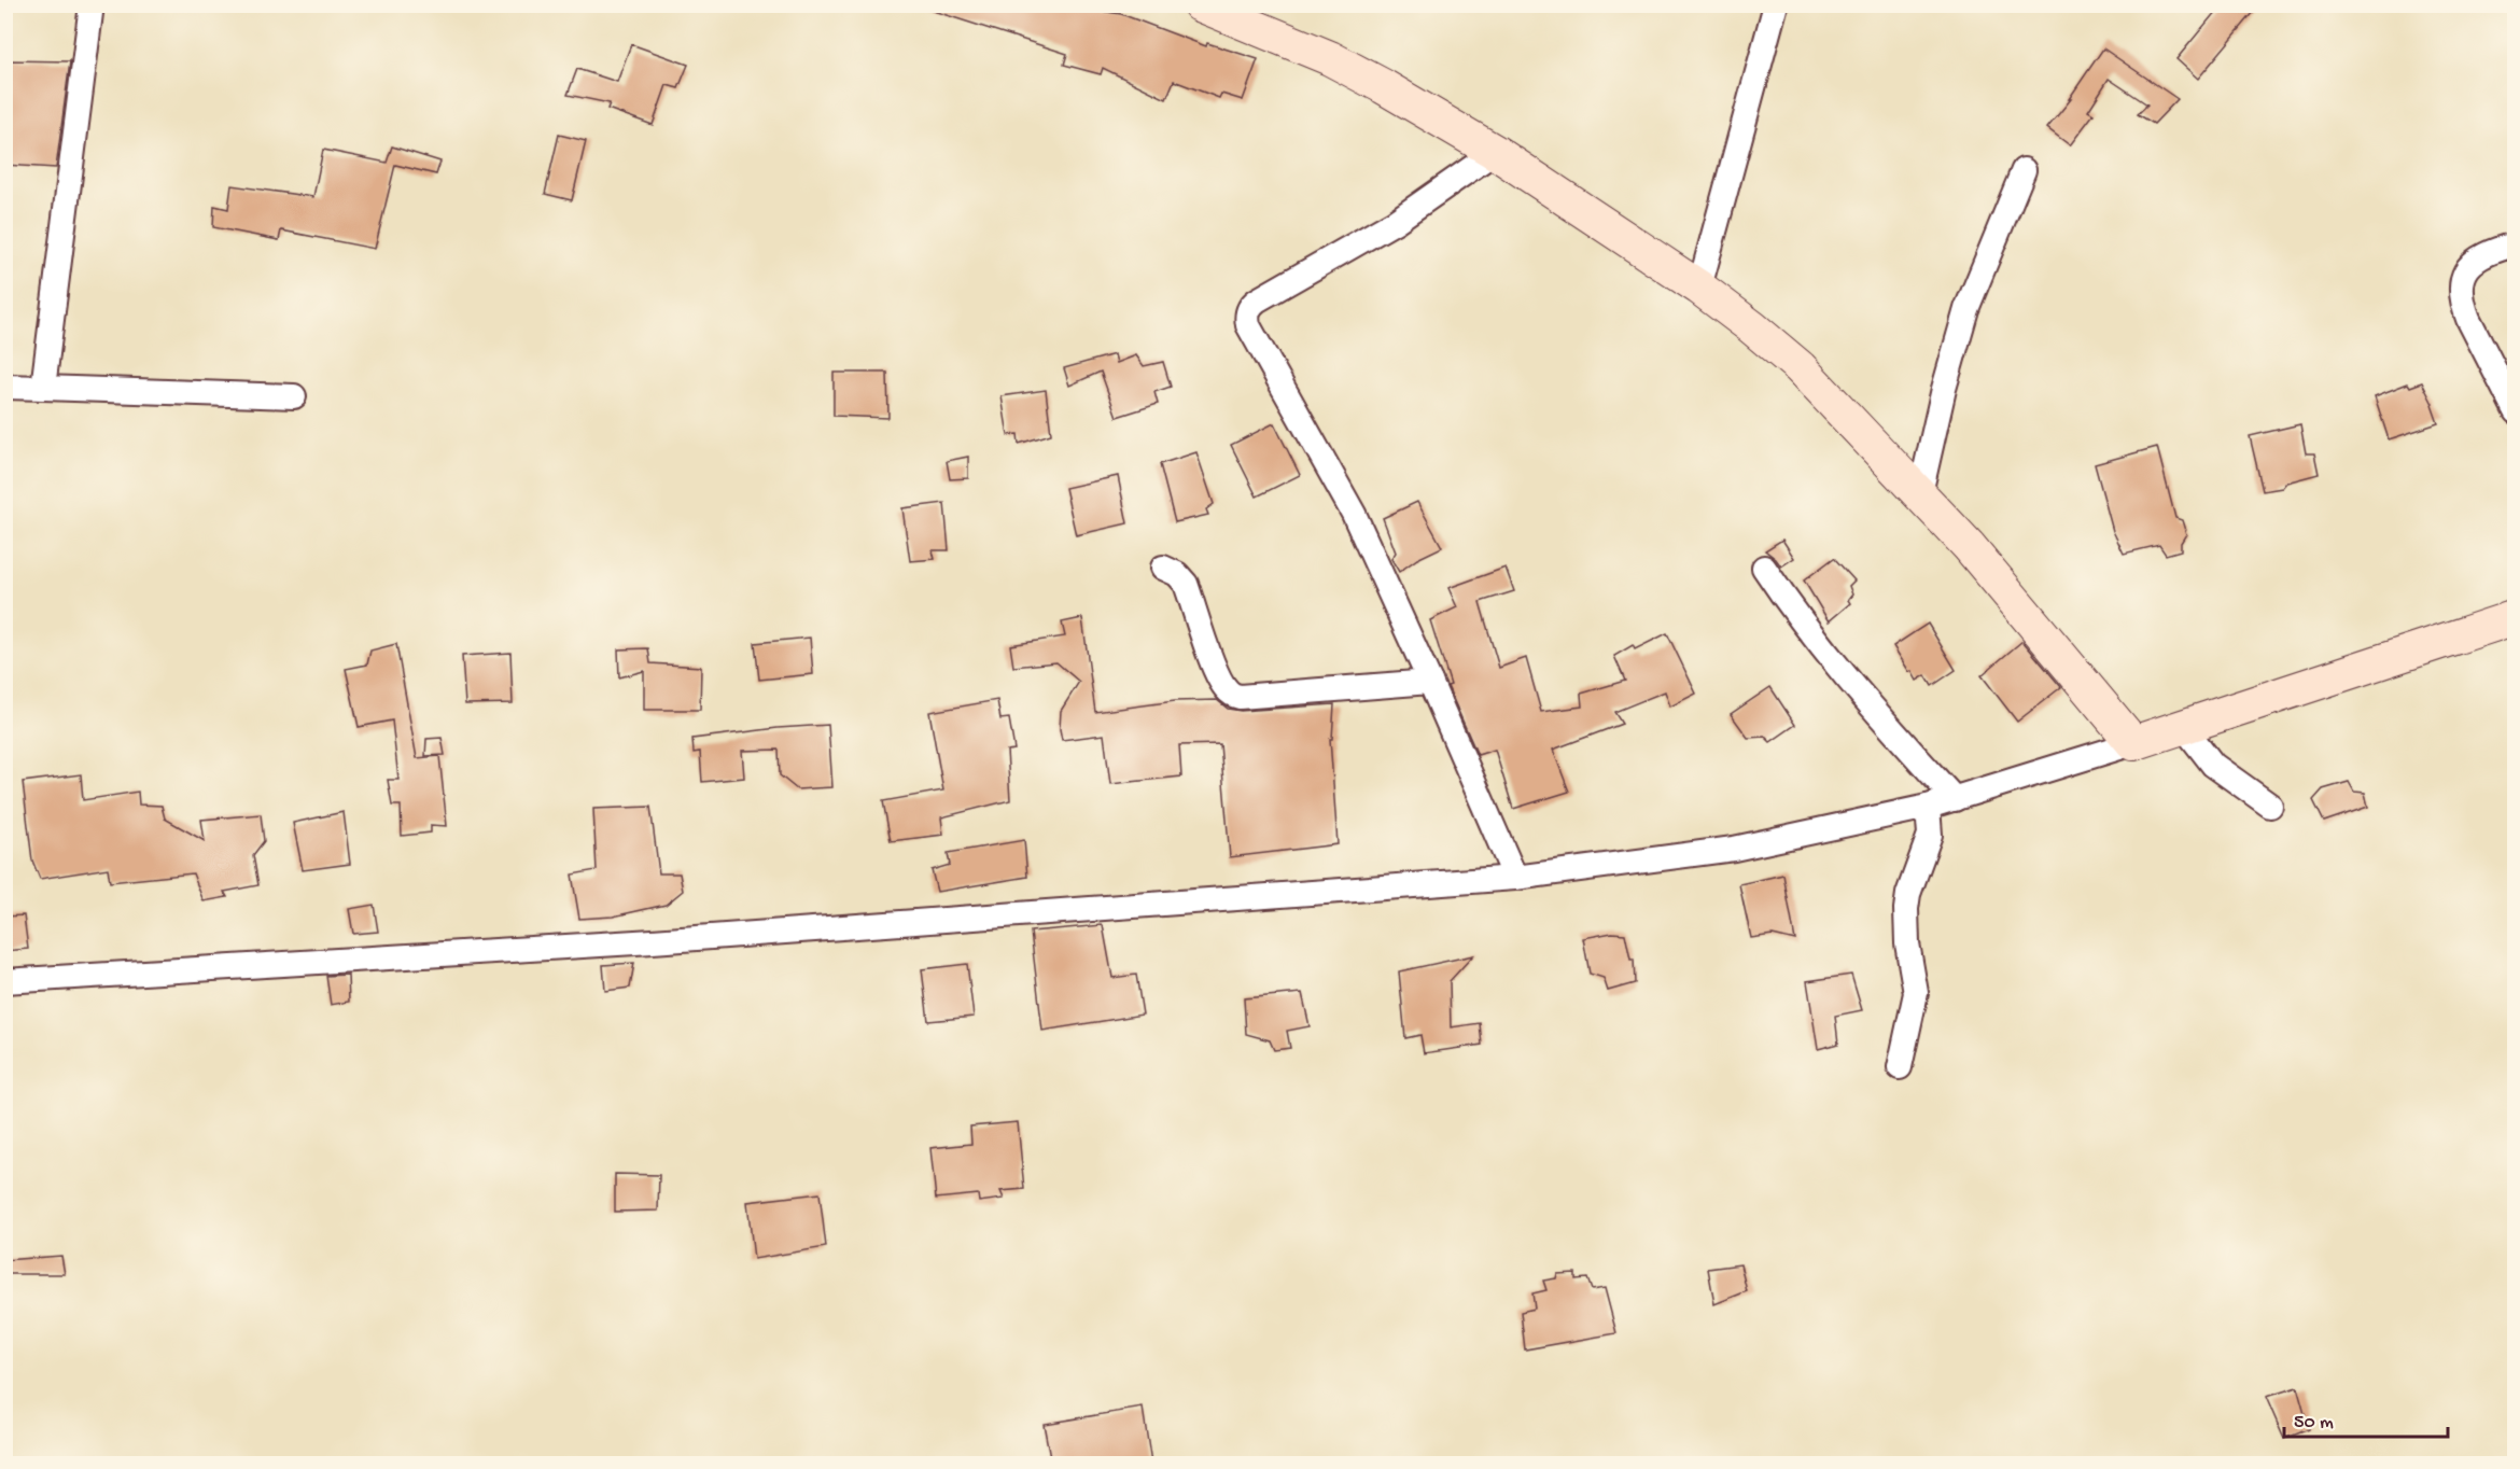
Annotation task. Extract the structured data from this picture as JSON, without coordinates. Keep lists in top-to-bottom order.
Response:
{
  "scale_bar": "50 m"
}
